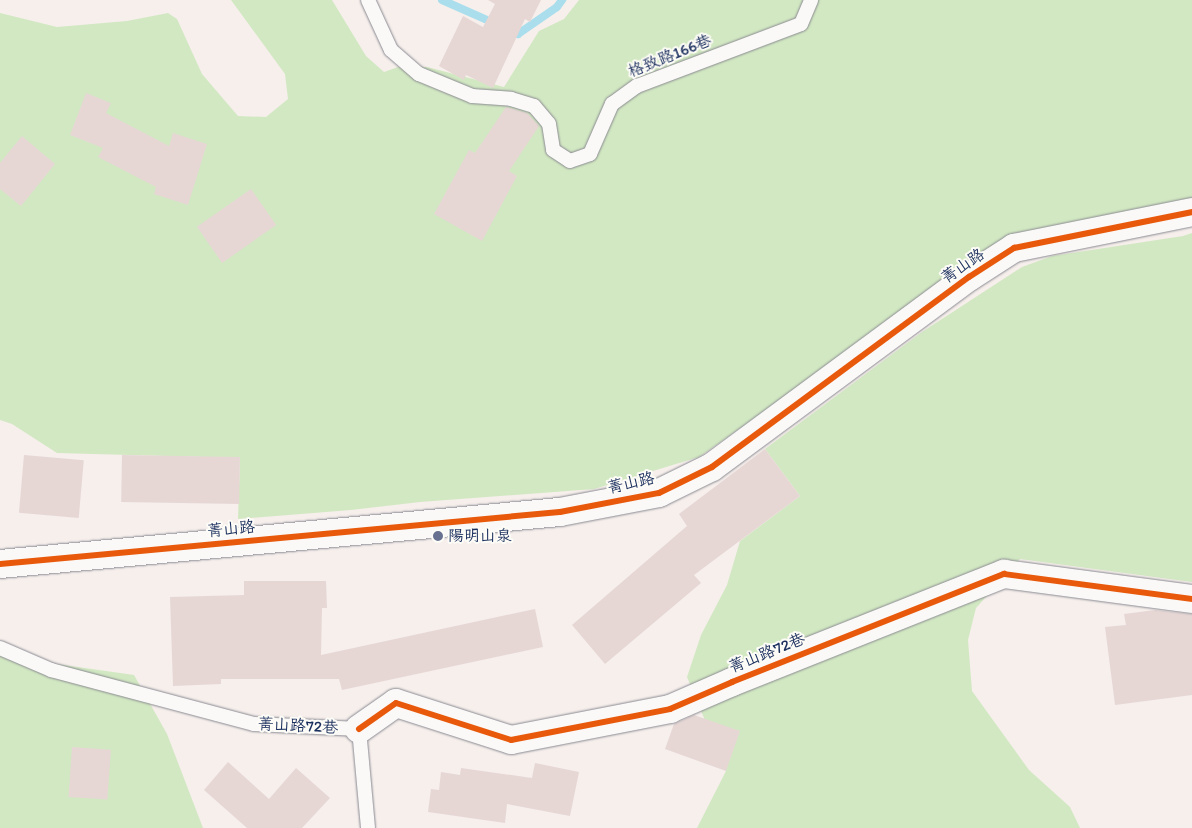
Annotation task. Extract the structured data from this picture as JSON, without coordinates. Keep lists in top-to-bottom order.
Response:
{
  "streets": {
    "street": ["菁山路", "菁山路72巷"],
    "lane": ["格致路166巷"]
  },
  "places": ["陽明山泉"]
}
